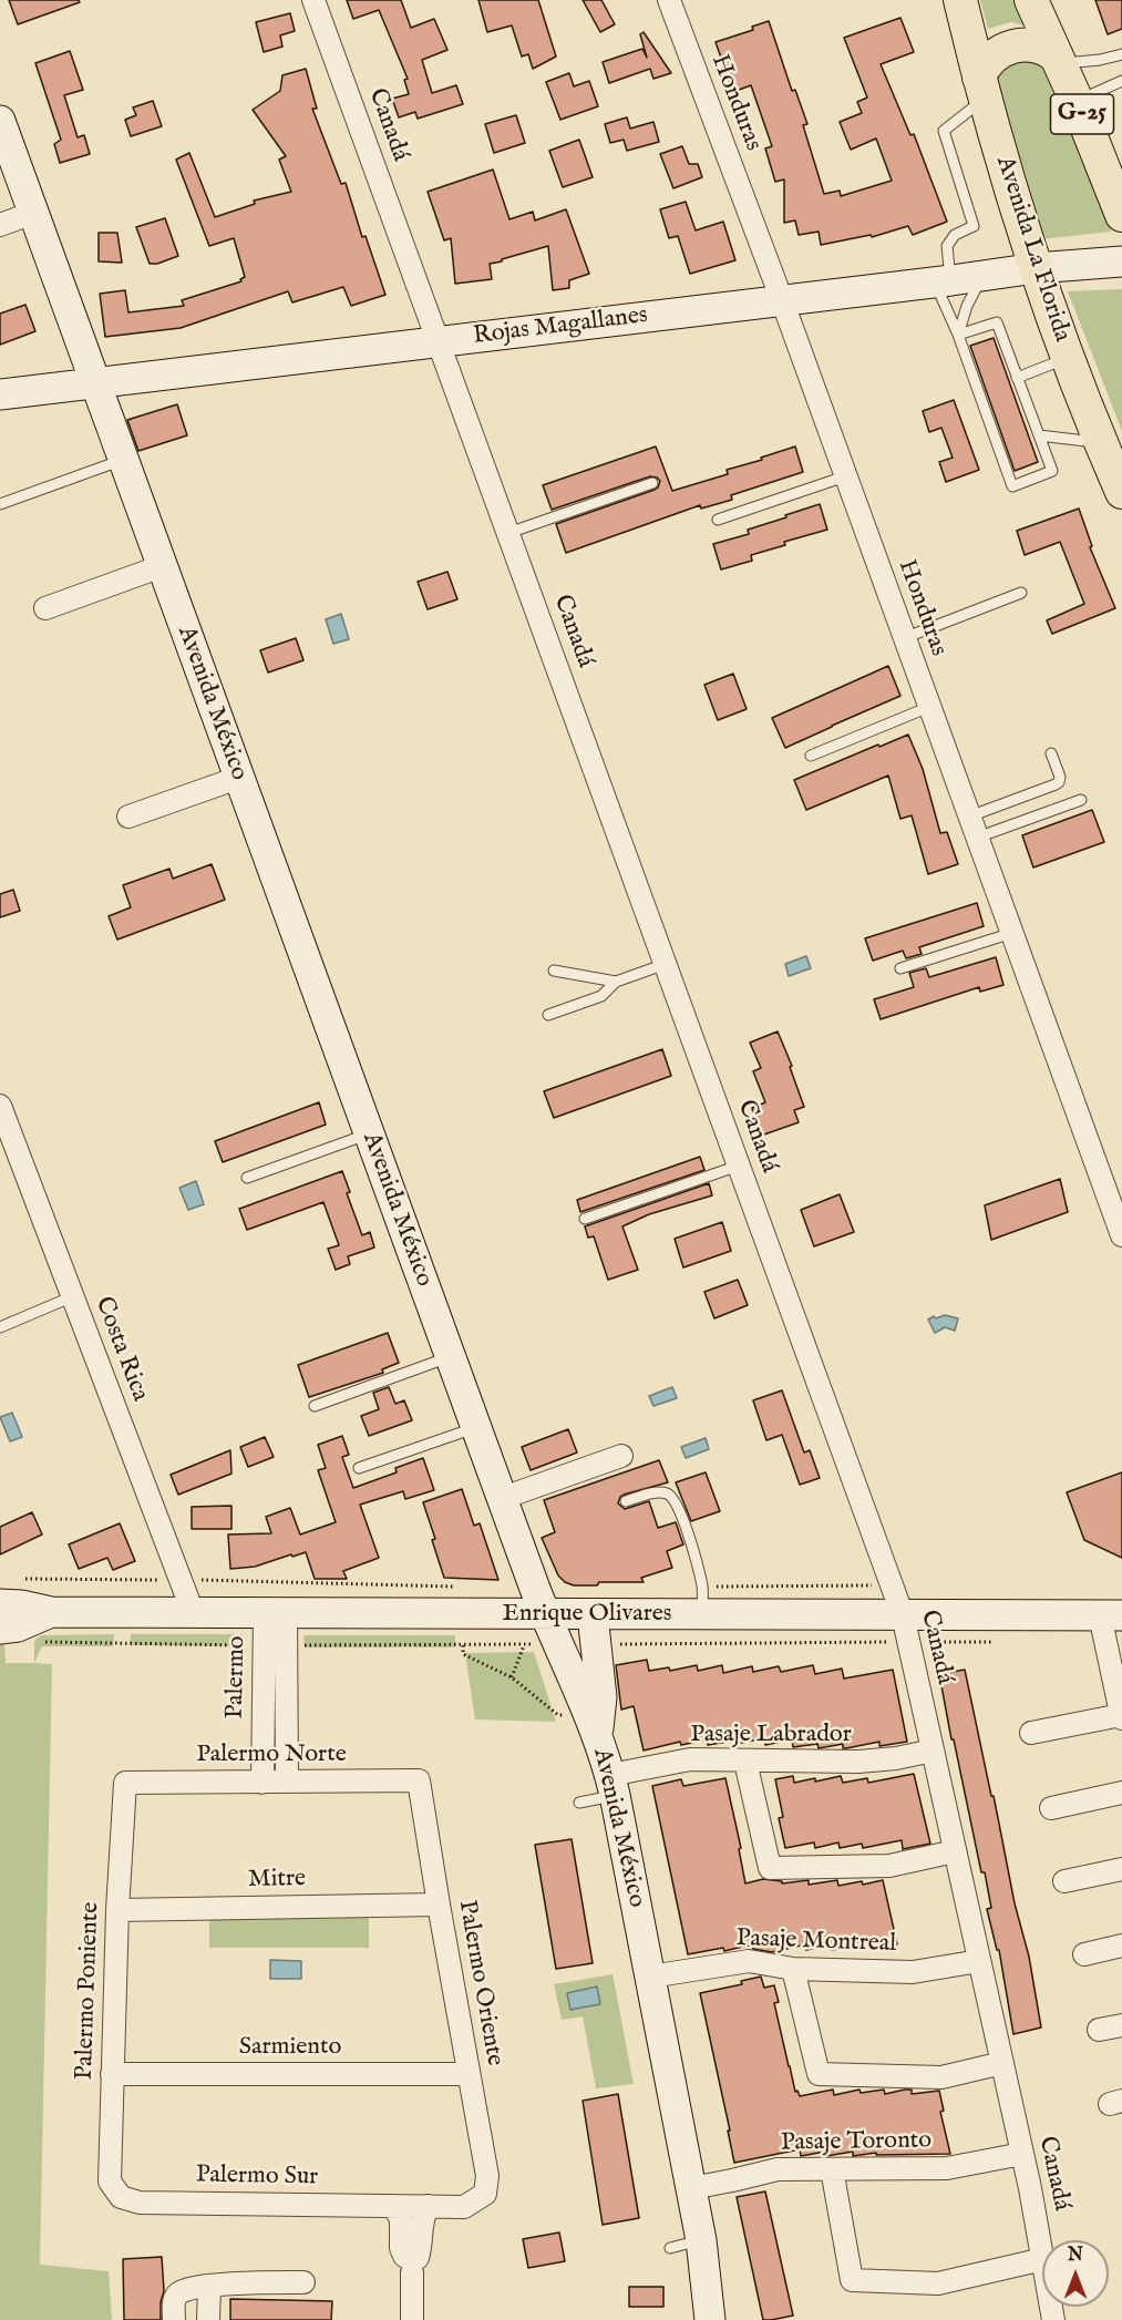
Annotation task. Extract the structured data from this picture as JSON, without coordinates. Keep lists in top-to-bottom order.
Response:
{
  "streets": {
    "main road": [
      "G-25",
      "Avenida La Florida",
      "Rojas Magallanes",
      "Avenida México",
      "Enrique Olivares"
    ],
    "street": [
      "Honduras",
      "Canadá",
      "Costa Rica",
      "Palermo",
      "Pasaje Labrador",
      "Palermo Norte",
      "Mitre",
      "Pasaje Montreal",
      "Palermo Oriente",
      "Palermo Poniente",
      "Sarmiento",
      "Pasaje Toronto",
      "Palermo Sur"
    ]
  },
  "crossings": [
    ["Honduras", "Rojas Magallanes"],
    ["Canadá", "Rojas Magallanes"],
    ["Canadá", "Enrique Olivares"],
    ["Canadá", "Pasaje Labrador"],
    ["Canadá", "Pasaje Montreal"],
    ["Canadá", "Pasaje Toronto"],
    ["Avenida La Florida", "Rojas Magallanes"],
    ["Rojas Magallanes", "Avenida México"],
    ["Avenida México", "Enrique Olivares"],
    ["Avenida México", "Pasaje Labrador"],
    ["Avenida México", "Pasaje Montreal"],
    ["Avenida México", "Pasaje Toronto"],
    ["Costa Rica", "Enrique Olivares"],
    ["Enrique Olivares", "Palermo"],
    ["Palermo", "Palermo Norte"],
    ["Palermo Norte", "Palermo Oriente"],
    ["Palermo Norte", "Palermo Poniente"],
    ["Mitre", "Palermo Oriente"],
    ["Mitre", "Palermo Poniente"],
    ["Palermo Oriente", "Sarmiento"],
    ["Palermo Oriente", "Palermo Sur"],
    ["Palermo Poniente", "Sarmiento"],
    ["Palermo Poniente", "Palermo Sur"]
  ],
  "north": "top"
}
